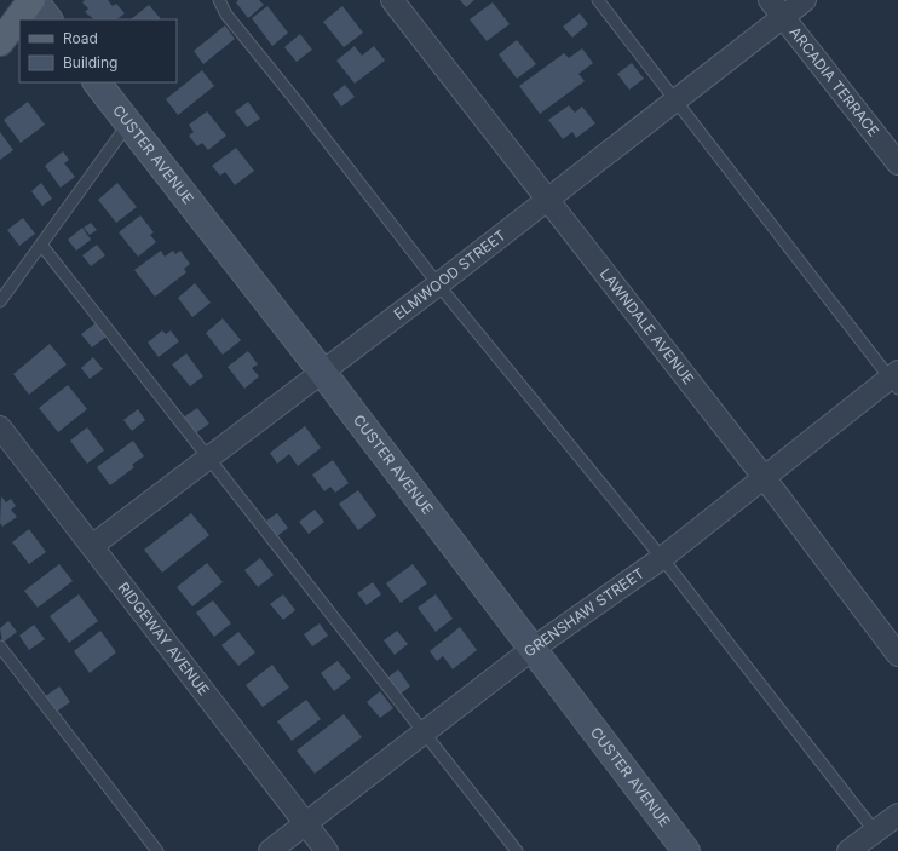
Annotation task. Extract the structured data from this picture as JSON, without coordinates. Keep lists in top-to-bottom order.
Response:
{
  "streets": {
    "street": [
      "ARCADIA TERRACE",
      "CUSTER AVENUE",
      "ELMWOOD STREET",
      "LAWNDALE AVENUE",
      "GRENSHAW STREET",
      "RIDGEWAY AVENUE"
    ]
  },
  "crossings": [
    ["ARCADIA TERRACE", "ELMWOOD STREET"],
    ["CUSTER AVENUE", "ELMWOOD STREET"],
    ["CUSTER AVENUE", "GRENSHAW STREET"],
    ["ELMWOOD STREET", "LAWNDALE AVENUE"],
    ["ELMWOOD STREET", "RIDGEWAY AVENUE"],
    ["LAWNDALE AVENUE", "GRENSHAW STREET"],
    ["GRENSHAW STREET", "RIDGEWAY AVENUE"]
  ],
  "legend": ["Road", "Building"]
}
